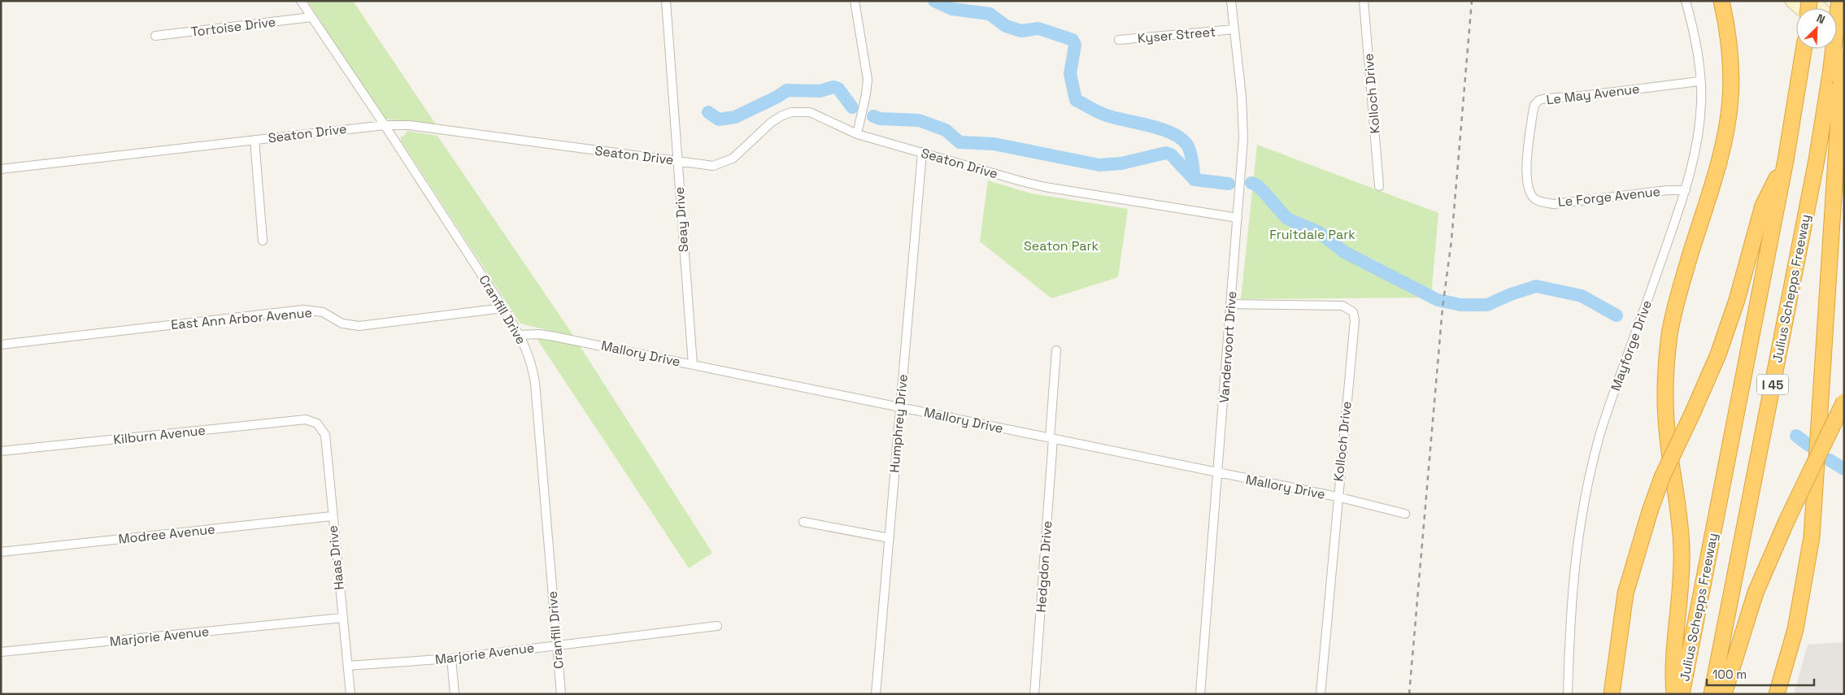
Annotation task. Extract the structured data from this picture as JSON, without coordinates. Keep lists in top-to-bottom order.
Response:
{
  "streets": {
    "highway": ["Julius Schepps Freeway", "I 45"],
    "street": [
      "Tortoise Drive",
      "Kyser Street",
      "Kolloch Drive",
      "Le May Avenue",
      "Seaton Drive",
      "Le Forge Avenue",
      "Seay Drive",
      "Cranfill Drive",
      "East Ann Arbor Avenue",
      "Mayforge Drive",
      "Vandervoort Drive",
      "Mallory Drive",
      "Humphrey Drive",
      "Kilburn Avenue",
      "Modree Avenue",
      "Haas Drive",
      "Hedgdon Drive",
      "Marjorie Avenue"
    ]
  },
  "crossings": [
    ["Tortoise Drive", "Cranfill Drive"],
    ["Kyser Street", "Vandervoort Drive"],
    ["Kolloch Drive", "Vandervoort Drive"],
    ["Kolloch Drive", "Mallory Drive"],
    ["Le May Avenue", "Le Forge Avenue"],
    ["Le May Avenue", "Mayforge Drive"],
    ["Seaton Drive", "Seay Drive"],
    ["Seaton Drive", "Cranfill Drive"],
    ["Seaton Drive", "Vandervoort Drive"],
    ["Seaton Drive", "Humphrey Drive"],
    ["Le Forge Avenue", "Mayforge Drive"],
    ["Seay Drive", "Mallory Drive"],
    ["Cranfill Drive", "East Ann Arbor Avenue"],
    ["Cranfill Drive", "Mallory Drive"],
    ["Cranfill Drive", "Marjorie Avenue"],
    ["Vandervoort Drive", "Mallory Drive"],
    ["Mallory Drive", "Humphrey Drive"],
    ["Mallory Drive", "Hedgdon Drive"],
    ["Kilburn Avenue", "Haas Drive"],
    ["Modree Avenue", "Haas Drive"],
    ["Haas Drive", "Marjorie Avenue"]
  ],
  "parks": ["Fruitdale Park", "Seaton Park"],
  "scale_bar": "100 m",
  "north": "top right"
}
